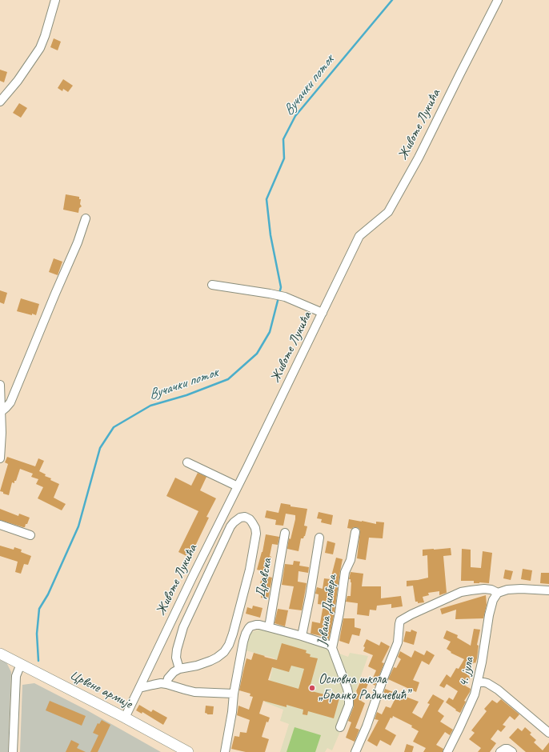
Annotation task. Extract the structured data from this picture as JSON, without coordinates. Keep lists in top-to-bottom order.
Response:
{
  "streets": {
    "main road": ["Црвене армије"],
    "street": [
      "Животе Лукића",
      "Дравска",
      "Јована Дилбера",
      "4. јула"
    ]
  },
  "crossings": [
    ["Животе Лукића", "Црвене армије"]
  ],
  "water": ["Вучачки поток"],
  "places": ["Основна школа „Бранко Радичевић”"]
}
